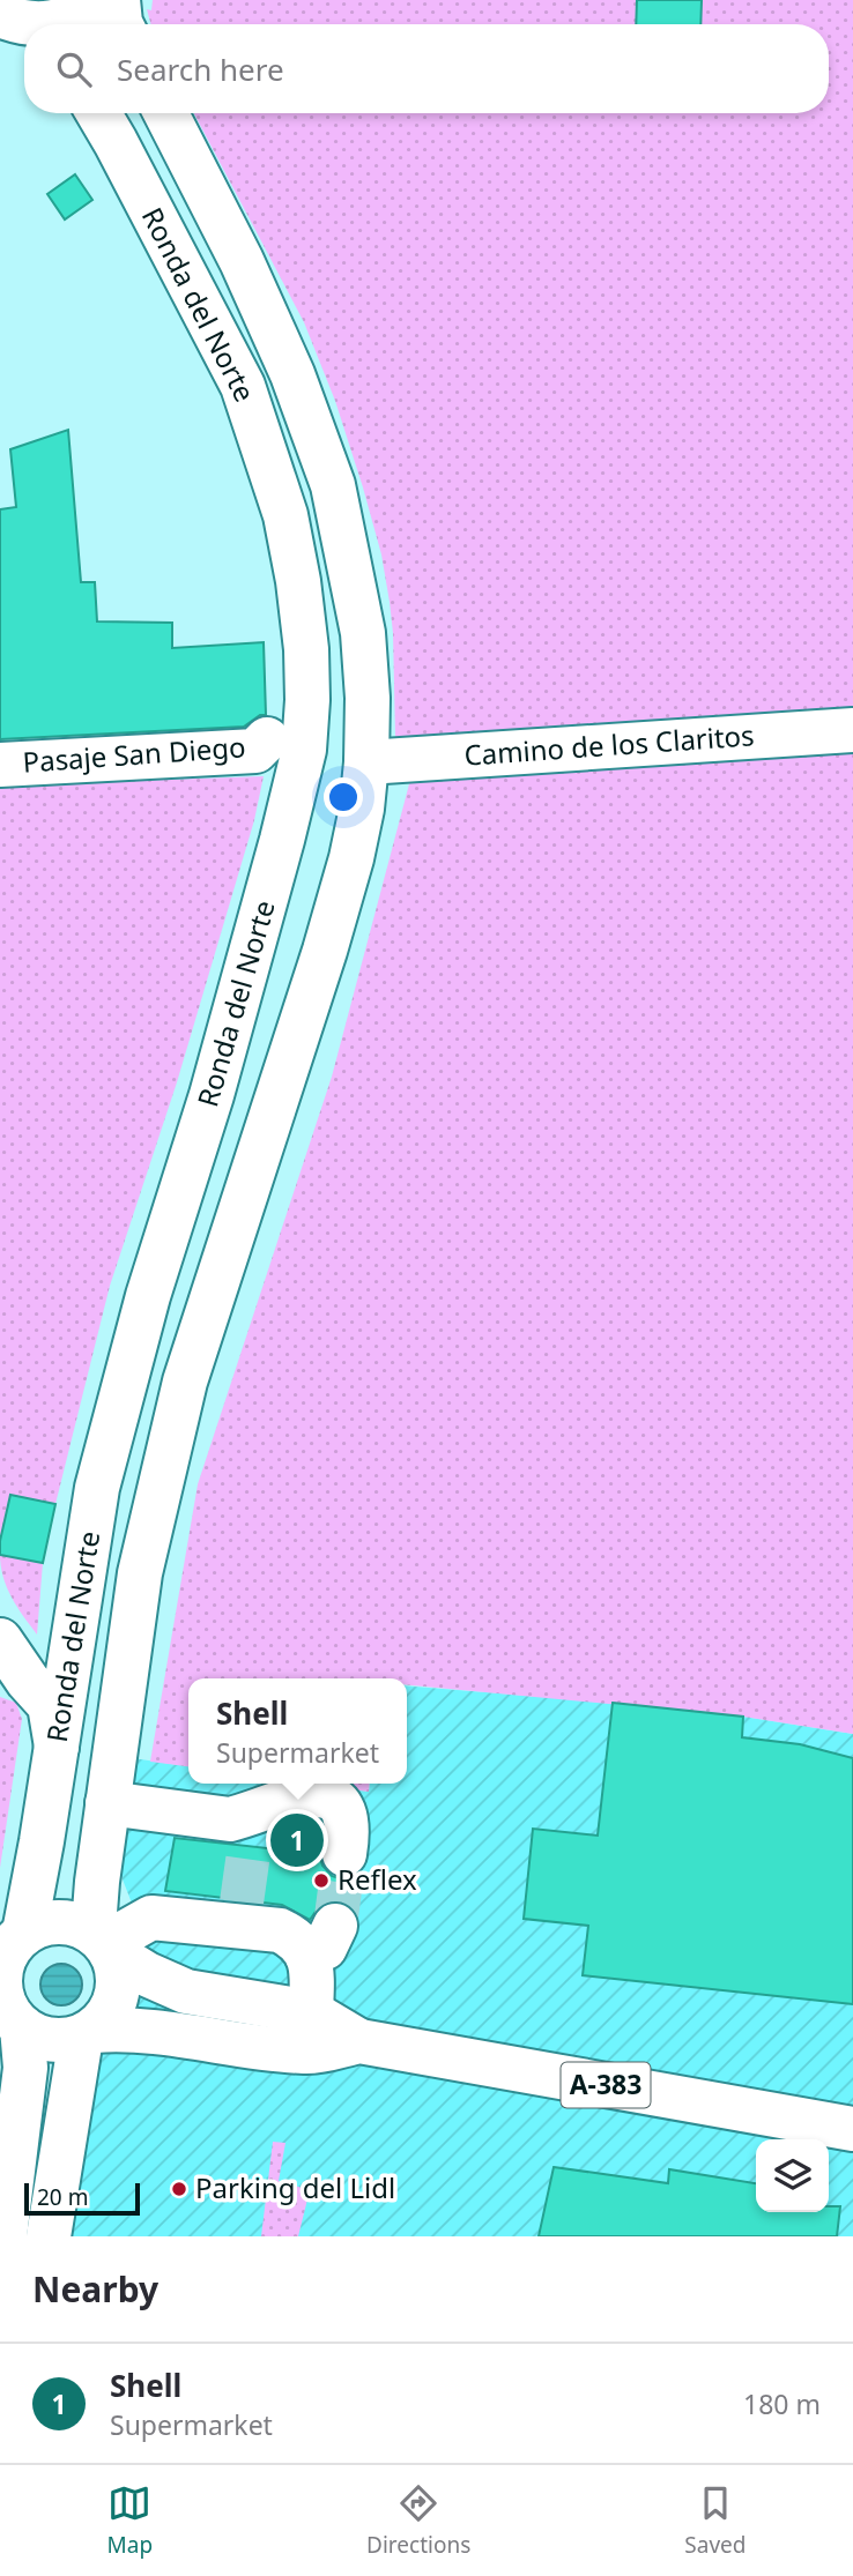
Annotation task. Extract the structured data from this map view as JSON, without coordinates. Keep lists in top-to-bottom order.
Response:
{
  "streets": {
    "main road": [
      "Ronda del Norte",
      "Camino de los Claritos",
      "Pasaje San Diego",
      "A-383"
    ]
  },
  "crossings": [
    ["Ronda del Norte", "Camino de los Claritos"],
    ["Ronda del Norte", "Pasaje San Diego"],
    ["Ronda del Norte", "A-383"]
  ],
  "places": ["Reflex", "Parking del Lidl"],
  "scale_bar": "20 m",
  "page": {
    "search": "Search here",
    "popup": ["Shell", "Supermarket"],
    "pins": "1",
    "scale": "20 m",
    "heading": "Nearby",
    "list": [
      {
        "mark": "1",
        "name": "Shell",
        "note": "Supermarket",
        "value": "180 m"
      }
    ],
    "nav": ["Map", "Directions", "Saved"]
  }
}
